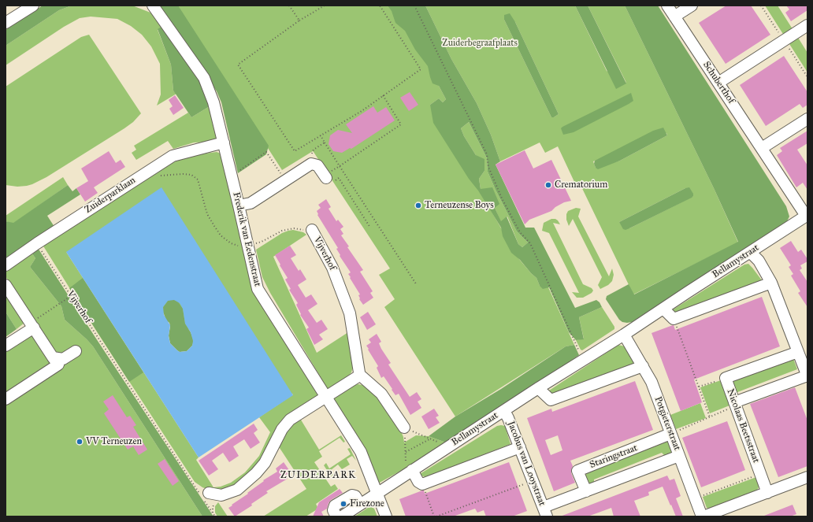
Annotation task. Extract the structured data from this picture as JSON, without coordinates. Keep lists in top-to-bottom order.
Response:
{
  "streets": {
    "street": [
      "Schuberthof",
      "Zuiderparklaan",
      "Frederik van Eedenstraat",
      "Vijverhof",
      "Bellamystraat",
      "Potgieterstraat",
      "Nicolaas Beetsstraat",
      "Staringstraat",
      "Jacobus van Looystraat"
    ]
  },
  "crossings": [
    ["Schuberthof", "Bellamystraat"],
    ["Zuiderparklaan", "Frederik van Eedenstraat"],
    ["Zuiderparklaan", "Vijverhof"],
    ["Frederik van Eedenstraat", "Vijverhof"],
    ["Frederik van Eedenstraat", "Bellamystraat"],
    ["Bellamystraat", "Potgieterstraat"],
    ["Bellamystraat", "Jacobus van Looystraat"],
    ["Potgieterstraat", "Staringstraat"]
  ],
  "districts": ["ZUIDERPARK"],
  "parks": ["Zuiderbegraafplaats"],
  "places": [
    "Crematorium",
    "Terneuzense Boys",
    "VV Terneuzen",
    "Firezone"
  ]
}
